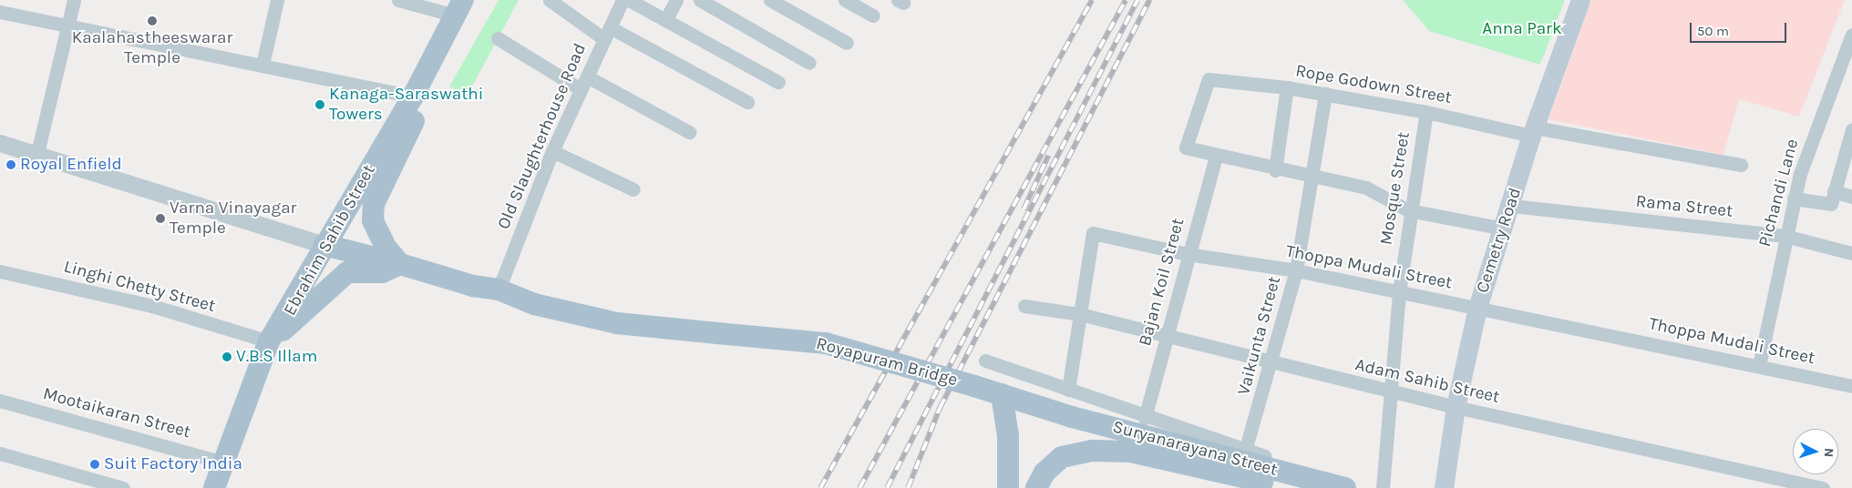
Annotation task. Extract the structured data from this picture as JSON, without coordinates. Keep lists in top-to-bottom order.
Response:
{
  "streets": {
    "main road": [
      "Ebrahim Sahib Street",
      "Cemetry Road",
      "Royapuram Bridge",
      "Suryanarayana Street"
    ],
    "street": [
      "Rope Godown Street",
      "Old Slaughterhouse Road",
      "Mosque Street",
      "Pichandi Lane",
      "Rama Street",
      "Thoppa Mudali Street",
      "Bajan Koil Street",
      "Linghi Chetty Street",
      "Vaikunta Street",
      "Adam Sahib Street",
      "Mootaikaran Street"
    ]
  },
  "crossings": [
    ["Rope Godown Street", "Mosque Street"],
    ["Rope Godown Street", "Cemetry Road"],
    ["Rope Godown Street", "Bajan Koil Street"],
    ["Rope Godown Street", "Vaikunta Street"],
    ["Old Slaughterhouse Road", "Royapuram Bridge"],
    ["Mosque Street", "Thoppa Mudali Street"],
    ["Mosque Street", "Adam Sahib Street"],
    ["Pichandi Lane", "Rama Street"],
    ["Pichandi Lane", "Thoppa Mudali Street"],
    ["Rama Street", "Cemetry Road"],
    ["Ebrahim Sahib Street", "Linghi Chetty Street"],
    ["Ebrahim Sahib Street", "Royapuram Bridge"],
    ["Ebrahim Sahib Street", "Mootaikaran Street"],
    ["Cemetry Road", "Thoppa Mudali Street"],
    ["Cemetry Road", "Adam Sahib Street"],
    ["Thoppa Mudali Street", "Bajan Koil Street"],
    ["Thoppa Mudali Street", "Vaikunta Street"],
    ["Thoppa Mudali Street", "Adam Sahib Street"],
    ["Bajan Koil Street", "Adam Sahib Street"],
    ["Vaikunta Street", "Adam Sahib Street"],
    ["Royapuram Bridge", "Suryanarayana Street"]
  ],
  "parks": ["Anna Park"],
  "places": [
    "Kaalahastheeswarar Temple",
    "Kanaga-Saraswathi Towers",
    "Royal Enfield",
    "Varna Vinayagar Temple",
    "V.B.S Illam",
    "Suit Factory India"
  ],
  "scale_bar": "50 m",
  "north": "right"
}
